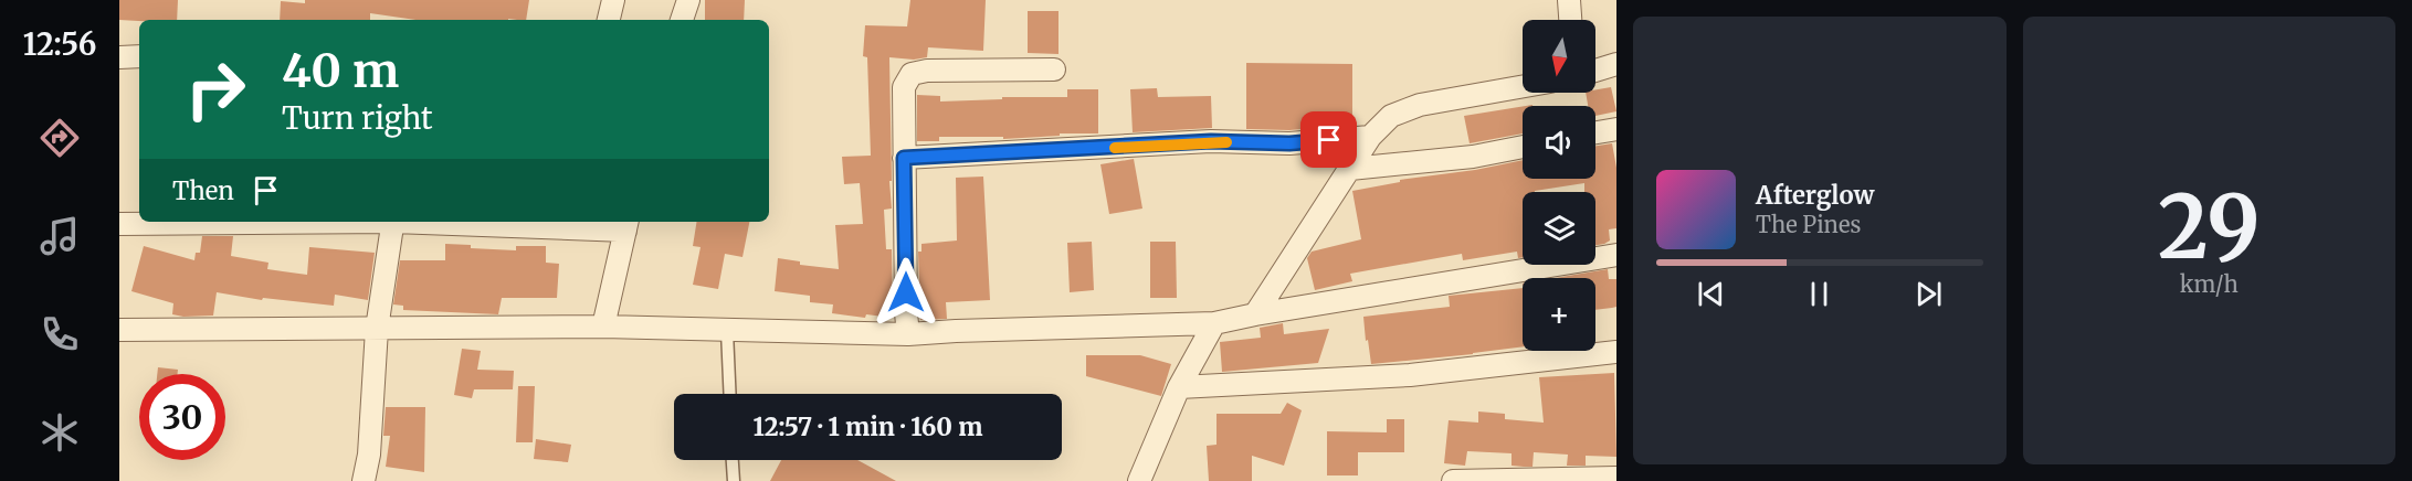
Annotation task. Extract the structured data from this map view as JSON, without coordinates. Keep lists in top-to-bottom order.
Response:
{
  "north": "bottom",
  "page": {
    "tabs": "12:56",
    "tile": ["29", "km/h"],
    "map_buttons": "+",
    "turn": ["40 m", "Turn right"],
    "then": "Then",
    "song": ["Afterglow", "The Pines"],
    "limit": "30",
    "trip": "12:57 · 1 min · 160 m"
  }
}
